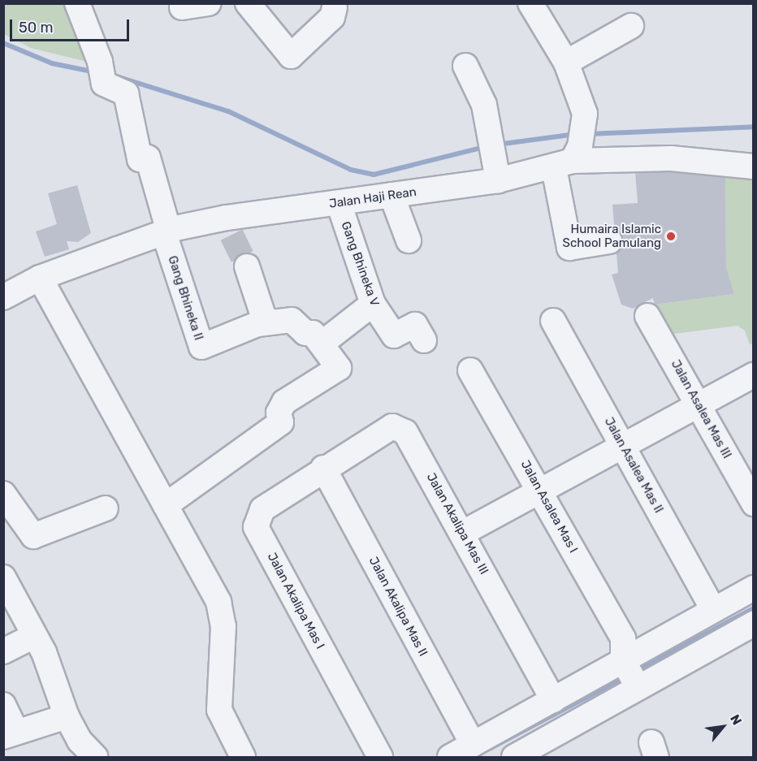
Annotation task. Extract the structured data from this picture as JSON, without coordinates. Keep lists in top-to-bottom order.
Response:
{
  "streets": {
    "street": [
      "Jalan Haji Rean",
      "Gang Bhineka V",
      "Gang Bhineka II",
      "Jalan Asalea Mas III",
      "Jalan Asalea Mas II",
      "Jalan Asalea Mas I",
      "Jalan Akalipa Mas III",
      "Jalan Akalipa Mas I",
      "Jalan Akalipa Mas II"
    ]
  },
  "crossings": [
    ["Jalan Haji Rean", "Gang Bhineka V"],
    ["Jalan Haji Rean", "Gang Bhineka II"],
    ["Jalan Akalipa Mas III", "Jalan Akalipa Mas I"],
    ["Jalan Akalipa Mas III", "Jalan Akalipa Mas II"],
    ["Jalan Akalipa Mas I", "Jalan Akalipa Mas II"]
  ],
  "places": ["Humaira Islamic School Pamulang"],
  "scale_bar": "50 m",
  "north": "top right"
}
